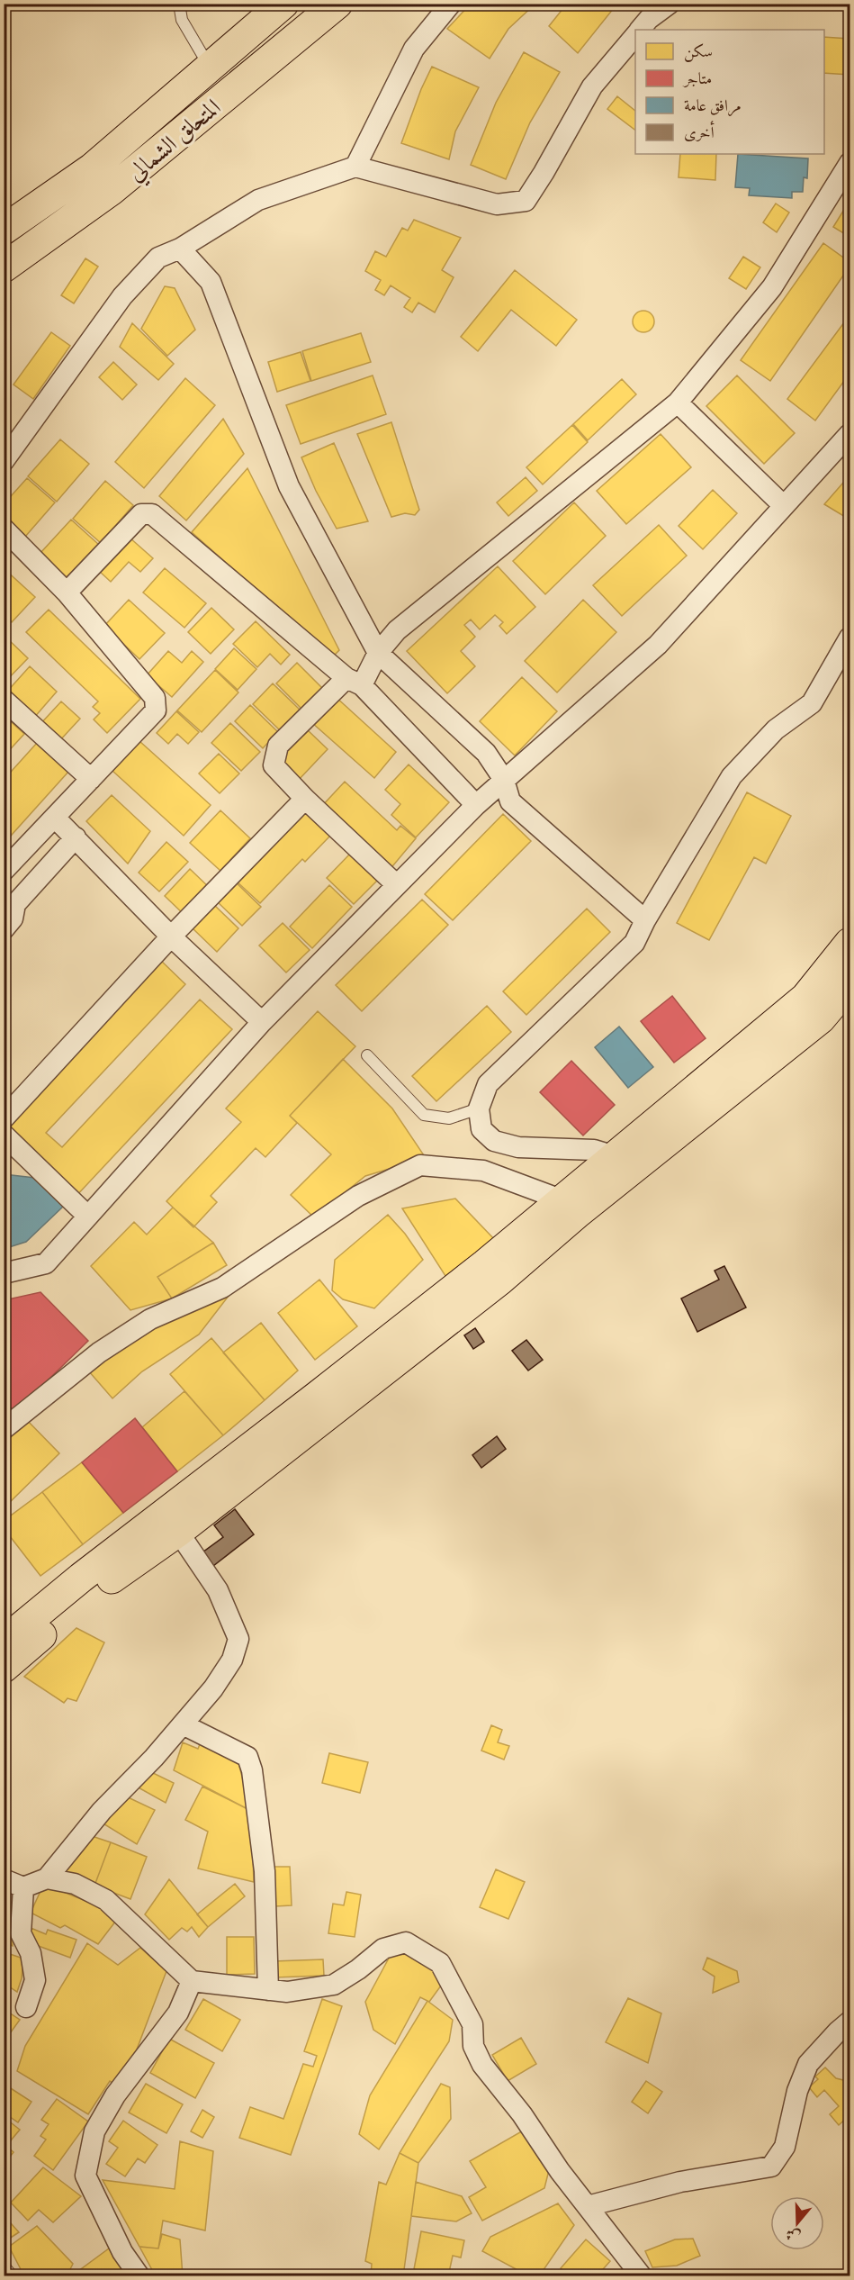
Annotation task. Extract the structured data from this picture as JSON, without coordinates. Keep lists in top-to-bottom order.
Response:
{
  "streets": {
    "main road": ["المتحلق الشمالي"]
  },
  "legend": [
    "سكن",
    "متاجر",
    "مرافق عامة",
    "أخرى"
  ],
  "north": "bottom"
}
